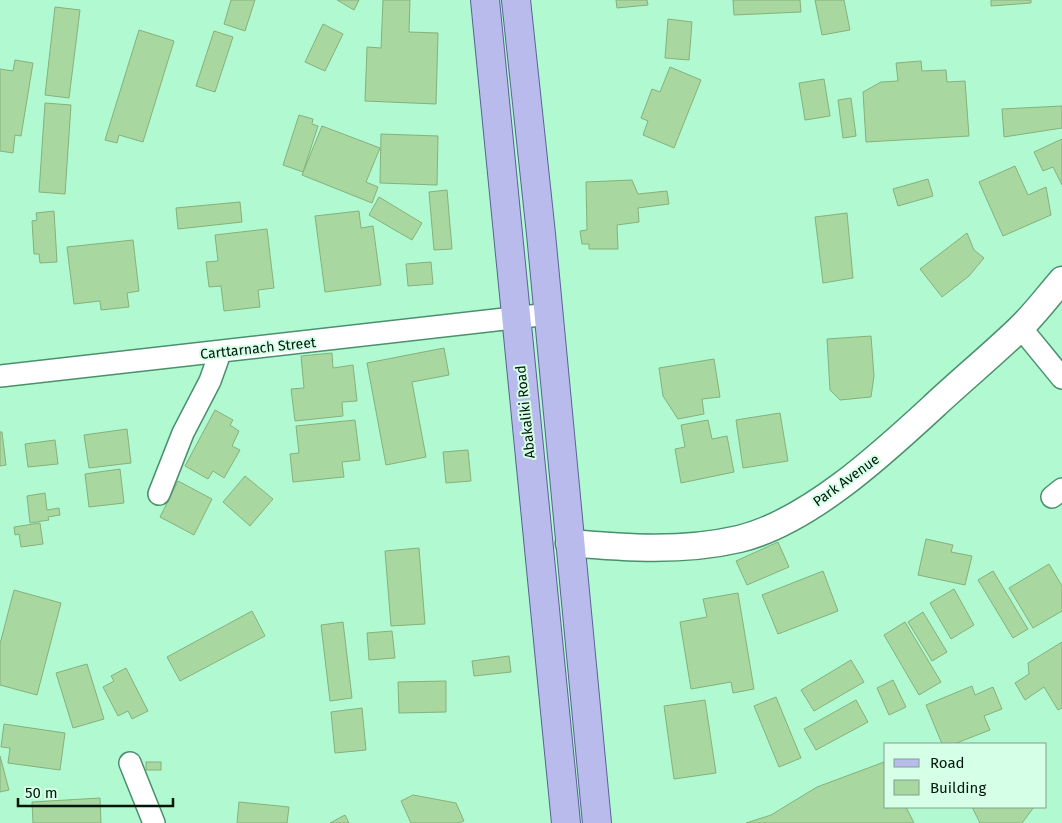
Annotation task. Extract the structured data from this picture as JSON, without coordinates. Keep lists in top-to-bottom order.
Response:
{
  "streets": {
    "main road": ["Abakaliki Road"],
    "street": ["Carttarnach Street", "Park Avenue"]
  },
  "crossings": [
    ["Carttarnach Street", "Abakaliki Road"]
  ],
  "legend": ["Road", "Building"],
  "scale_bar": "50 m"
}
